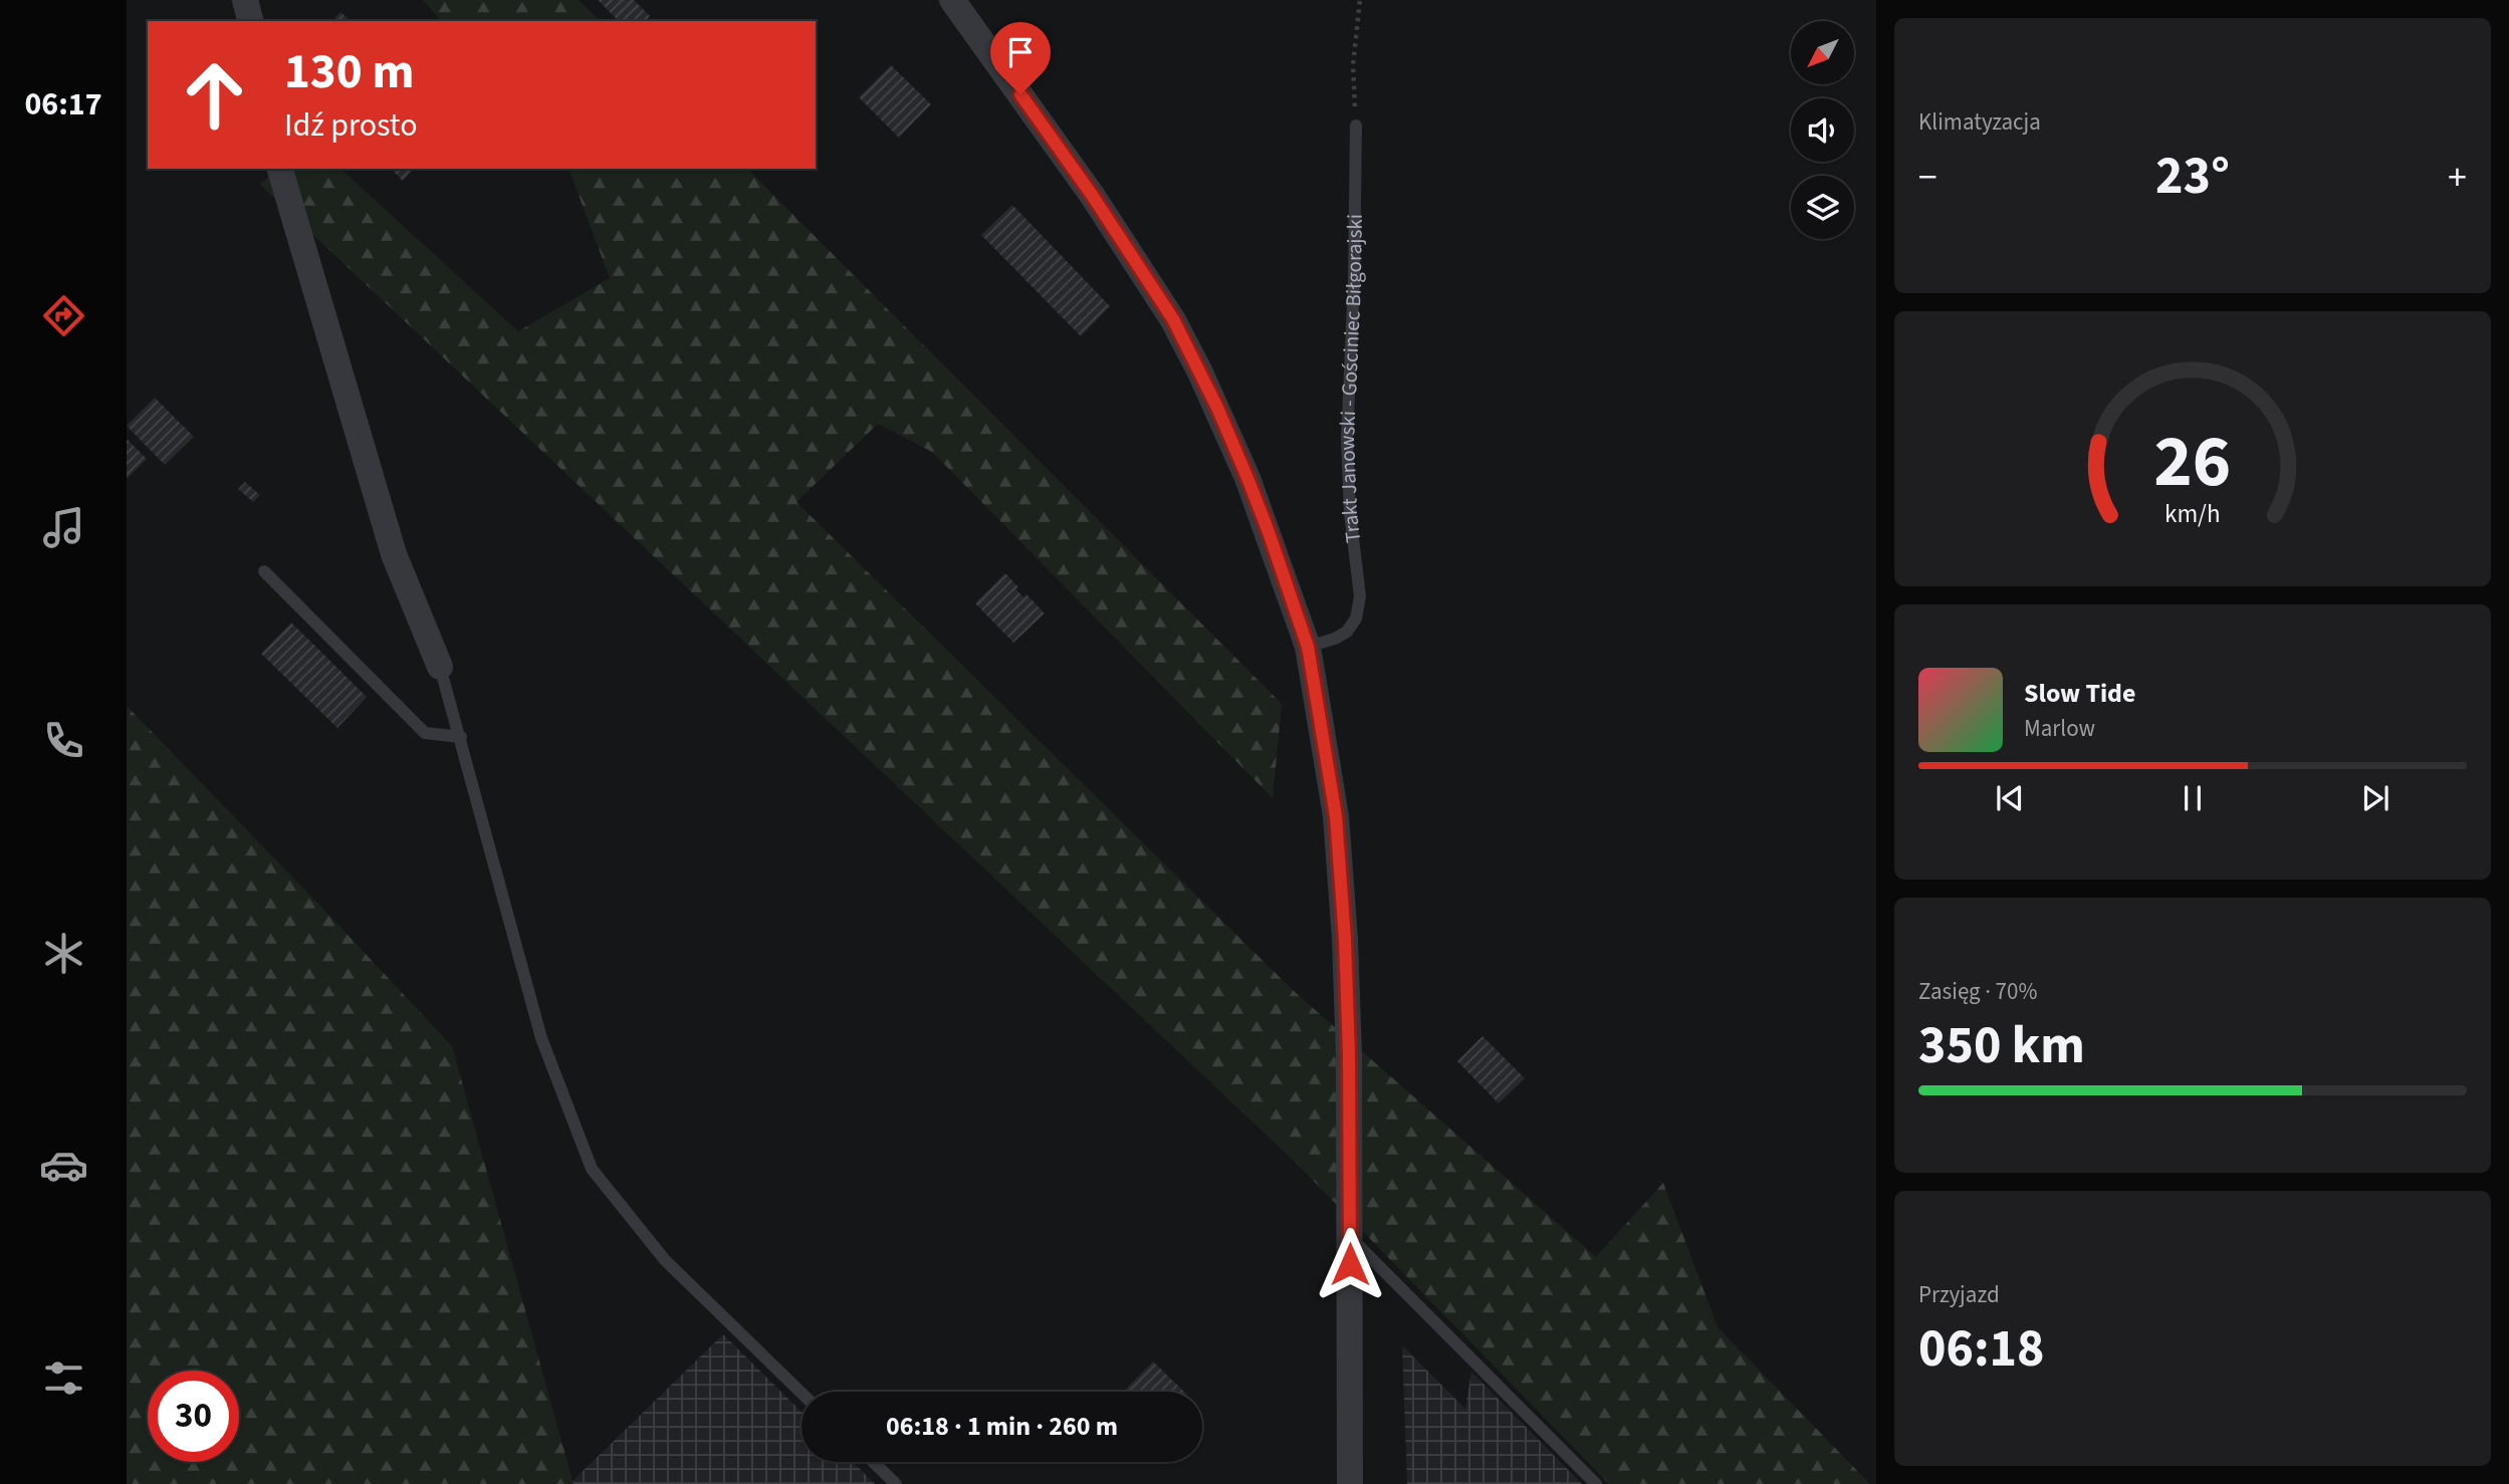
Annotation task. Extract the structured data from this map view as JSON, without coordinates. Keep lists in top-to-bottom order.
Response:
{
  "streets": {
    "lane": ["Trakt Janowski - Gościniec Biłgorajski"]
  },
  "north": "bottom left",
  "page": {
    "tabs": "06:17",
    "tile": [
      "Klimatyzacja",
      ["Zasięg · 70%", "350 km"],
      ["Przyjazd", "06:18"]
    ],
    "turn": ["130 m", "Idź prosto"],
    "heat": ["−", "23°", "+"],
    "song": ["Slow Tide", "Marlow"],
    "limit": "30",
    "trip": "06:18 · 1 min · 260 m",
    "gauge": ["26", "km/h"]
  }
}
